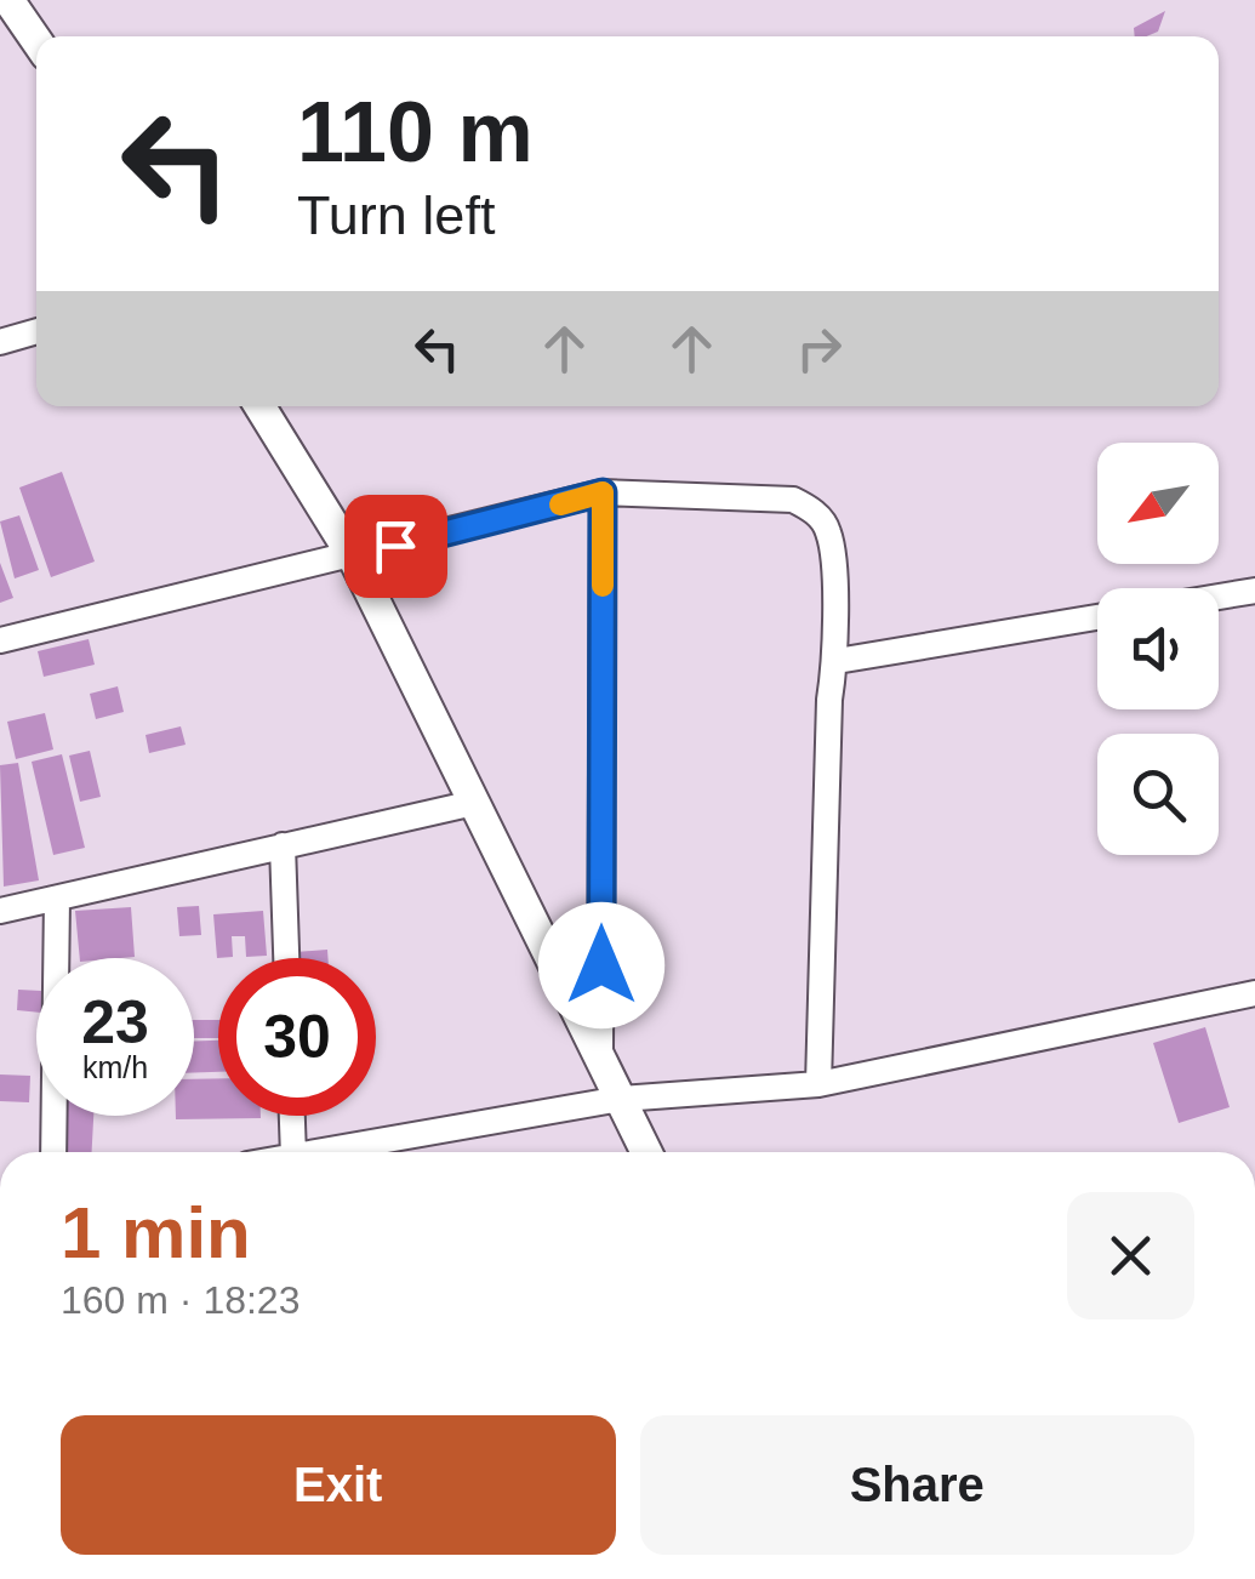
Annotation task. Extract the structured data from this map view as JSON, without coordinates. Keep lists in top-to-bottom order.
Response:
{
  "north": "bottom left",
  "page": {
    "turn": ["110 m", "Turn left"],
    "speed": "23 km/h",
    "limit": "30",
    "heading": ["1 min", "160 m · 18:23"],
    "buttons": ["Exit", "Share"]
  }
}
